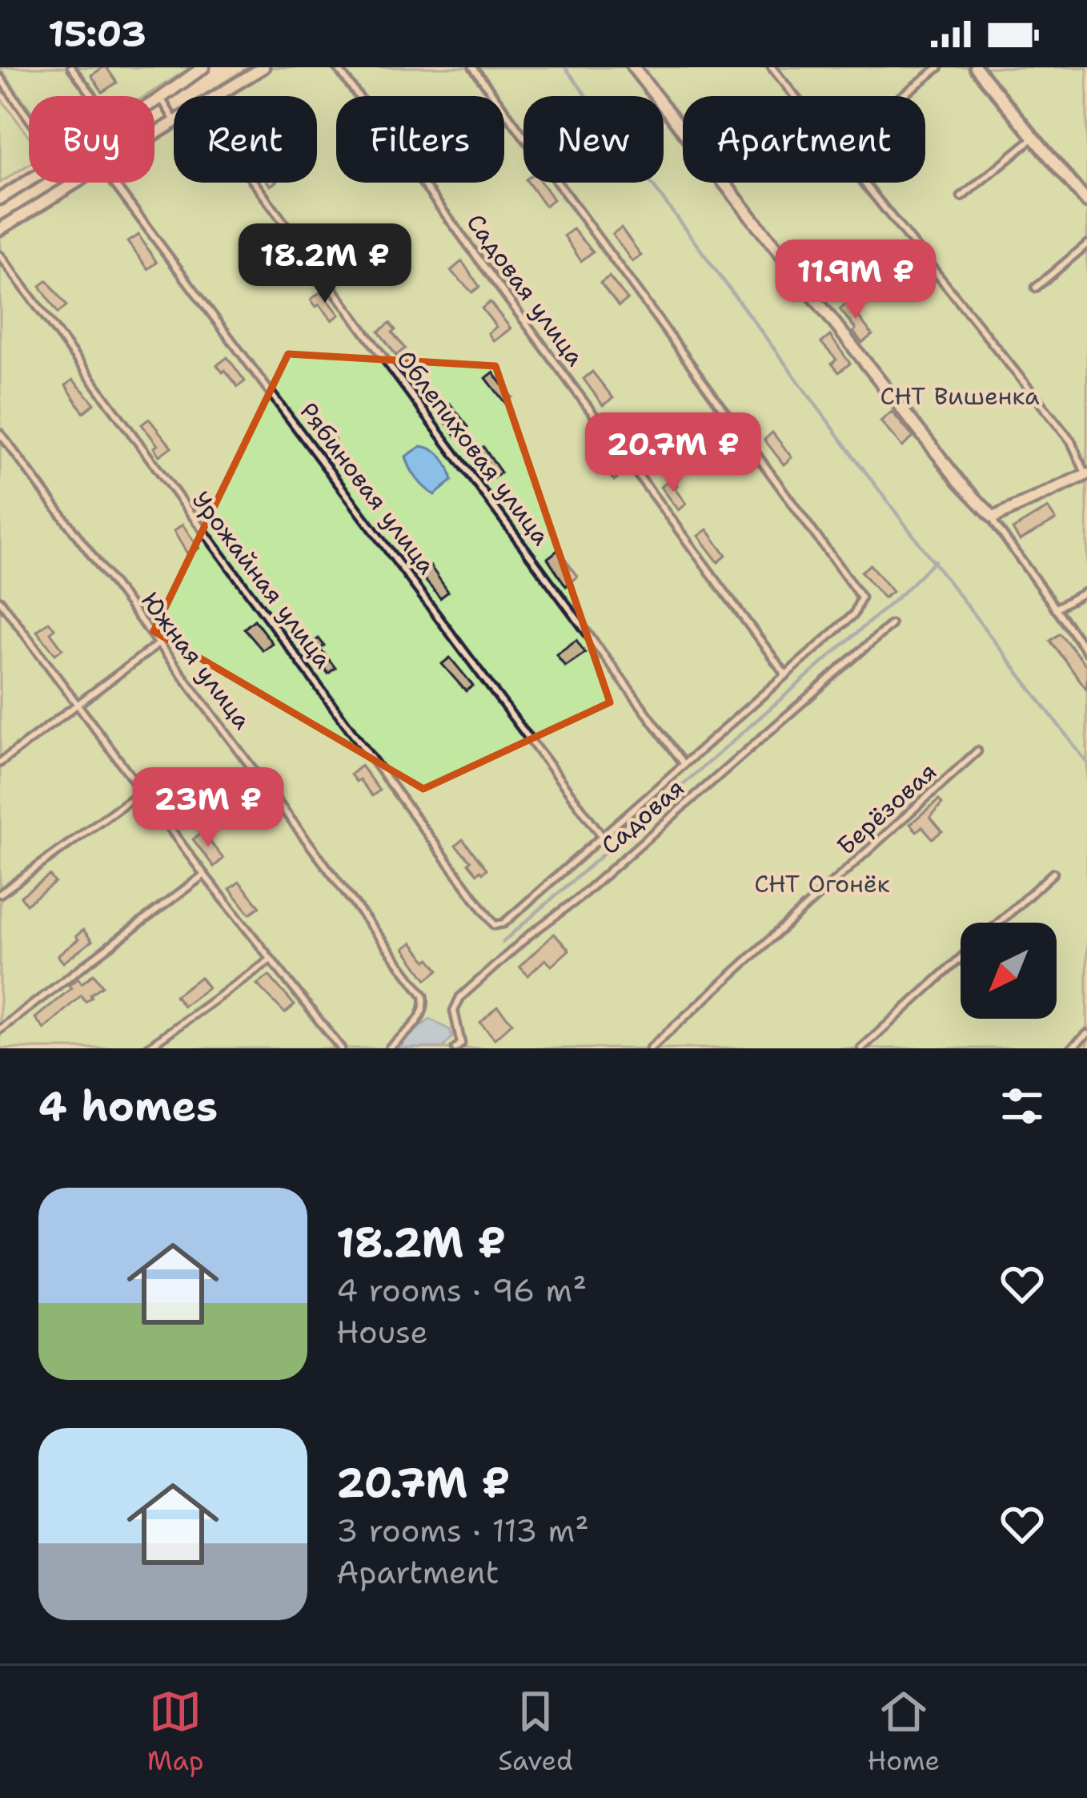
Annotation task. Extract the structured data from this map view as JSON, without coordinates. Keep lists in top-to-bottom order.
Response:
{
  "streets": {
    "lane": [
      "Садовая улица",
      "Облепиховая улица",
      "Рябиновая улица",
      "Урожайная улица",
      "Южная улица",
      "Берёзовая",
      "Садовая"
    ]
  },
  "crossings": [
    ["Рябиновая улица", "Урожайная улица"]
  ],
  "parks": ["СНТ Вишенка", "СНТ Огонёк"],
  "north": "bottom left",
  "page": {
    "status": "15:03",
    "chip": [
      "Buy",
      "Rent",
      "Filters",
      "New",
      "Apartment"
    ],
    "price": [
      "18.2M ₽",
      "11.9M ₽",
      "20.7M ₽",
      "23M ₽"
    ],
    "heading": "4 homes",
    "list": [
      {
        "name": "18.2M ₽",
        "note": "4 rooms · 96 m² · House"
      },
      {
        "name": "20.7M ₽",
        "note": "3 rooms · 113 m² · Apartment"
      }
    ],
    "tabs": ["Map", "Saved", "Home"]
  }
}
